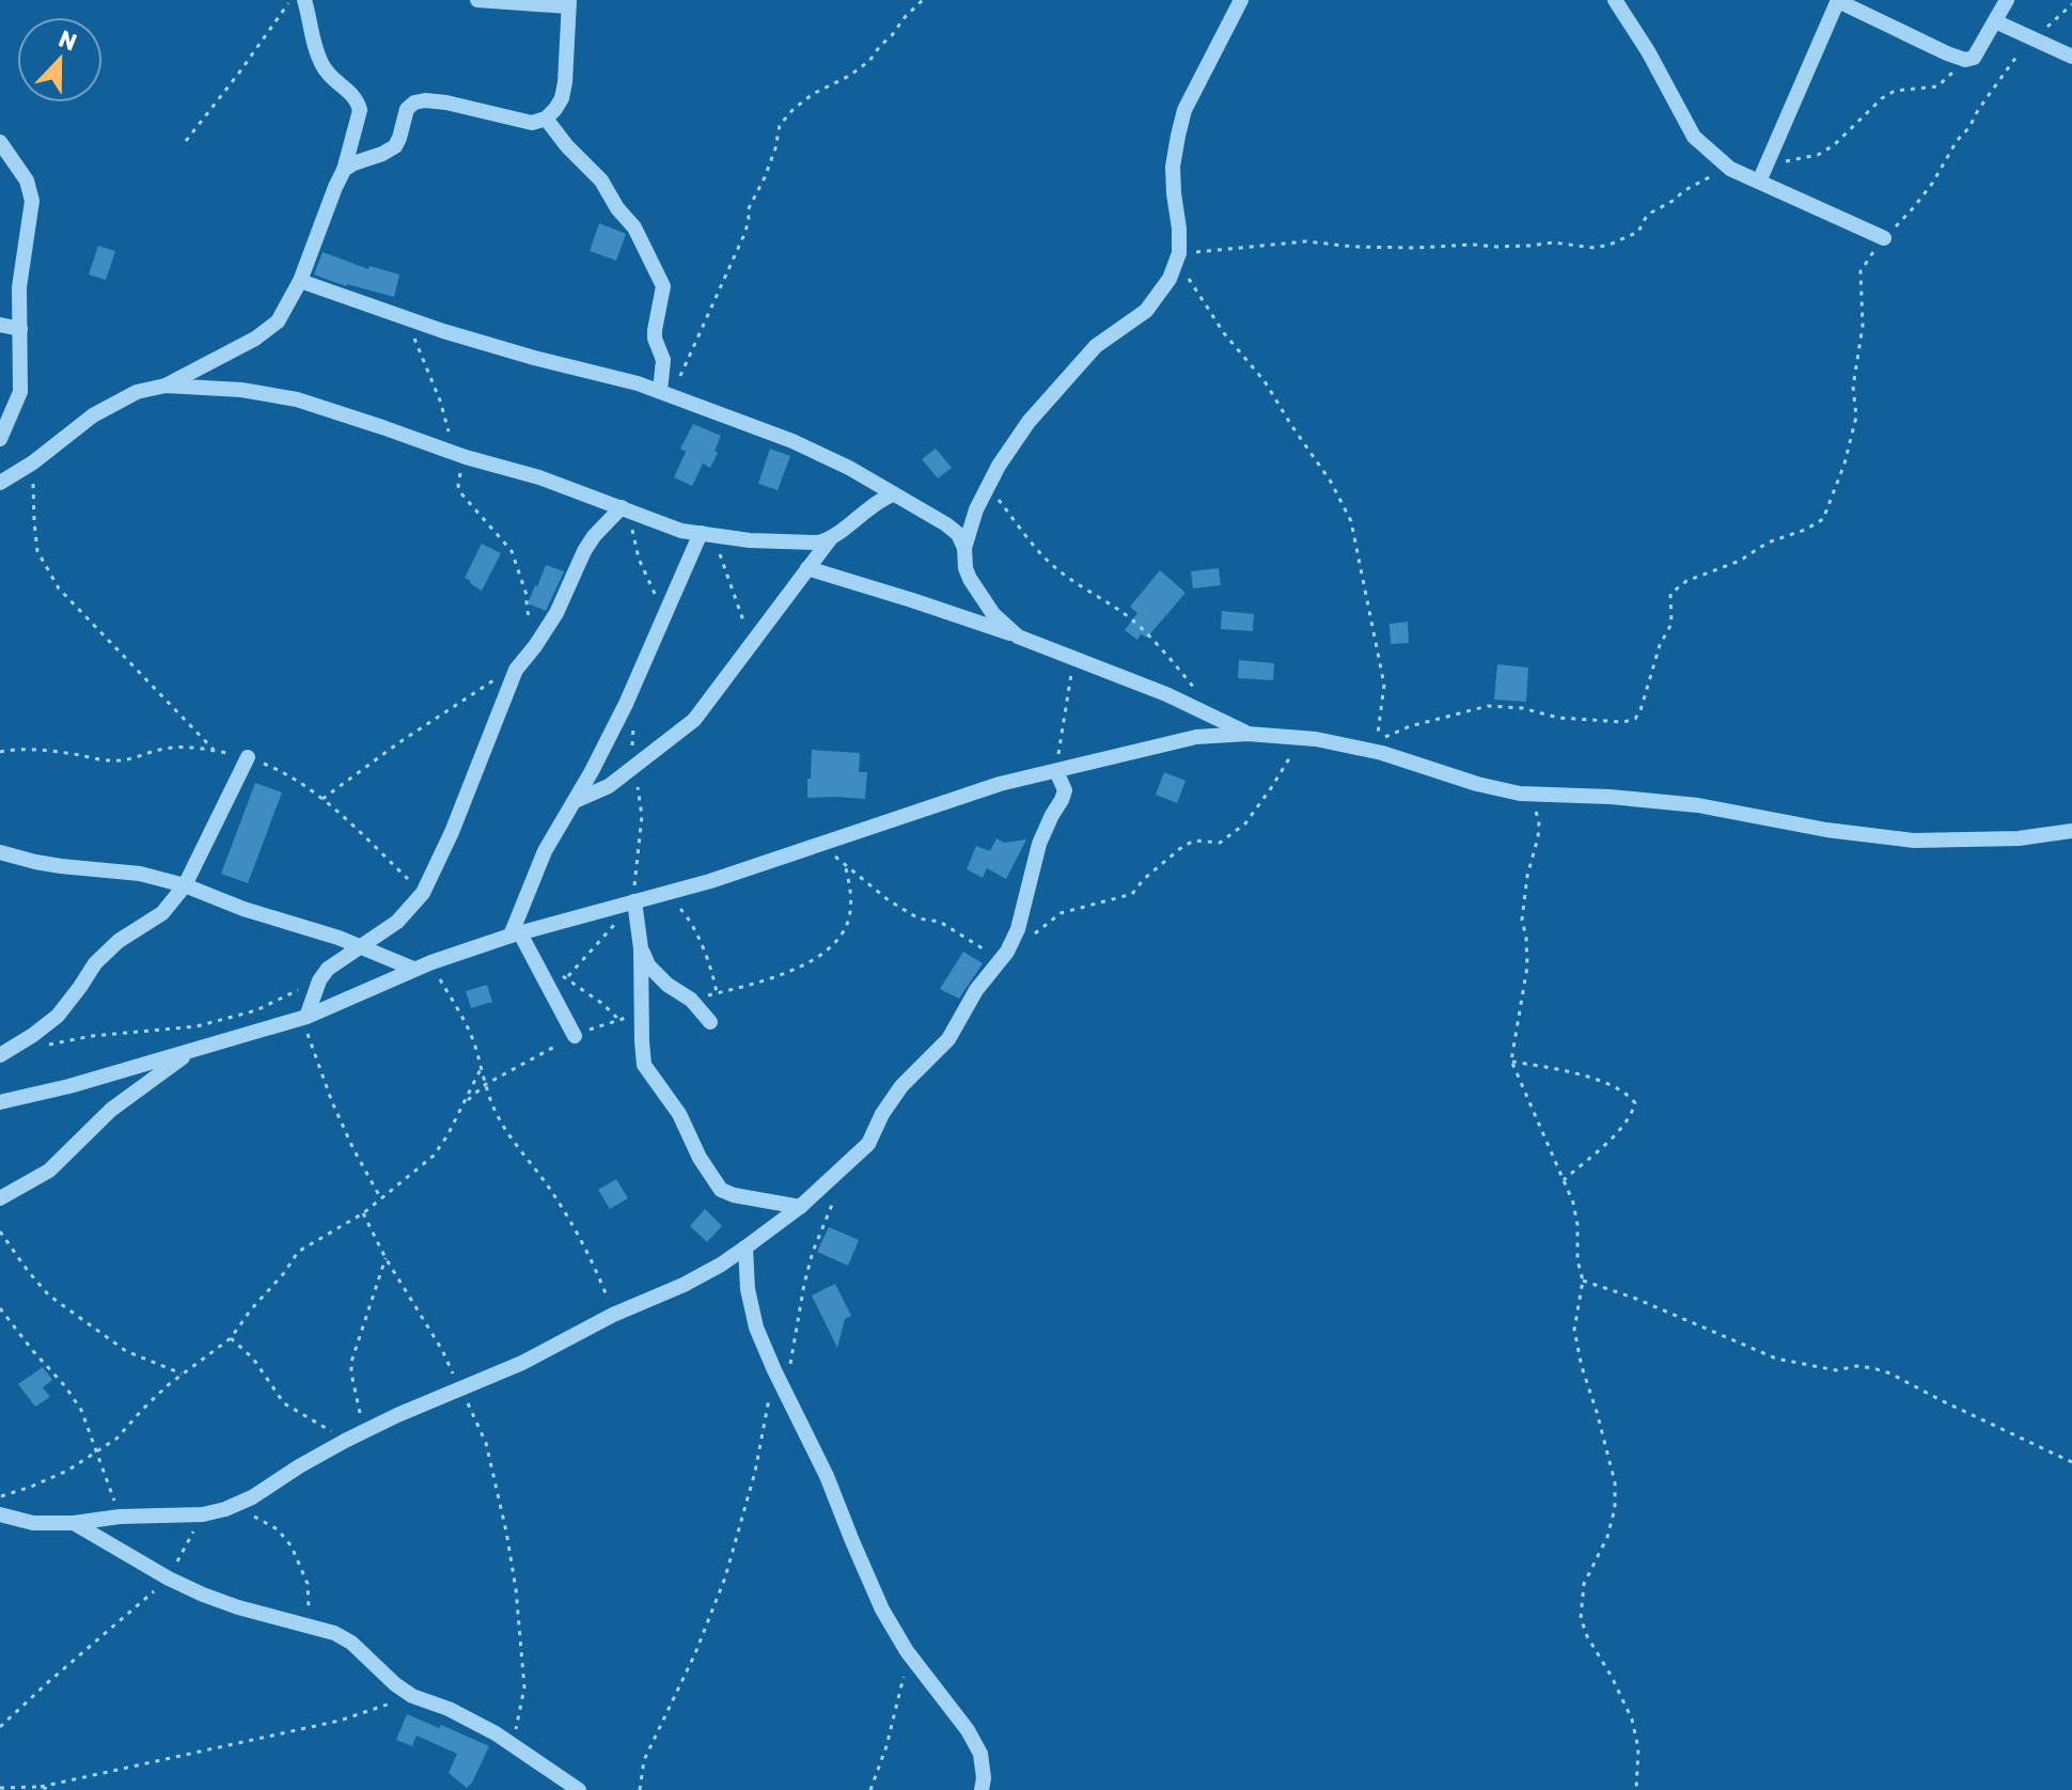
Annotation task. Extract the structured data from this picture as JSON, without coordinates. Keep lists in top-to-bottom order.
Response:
{
  "north": "top"
}
